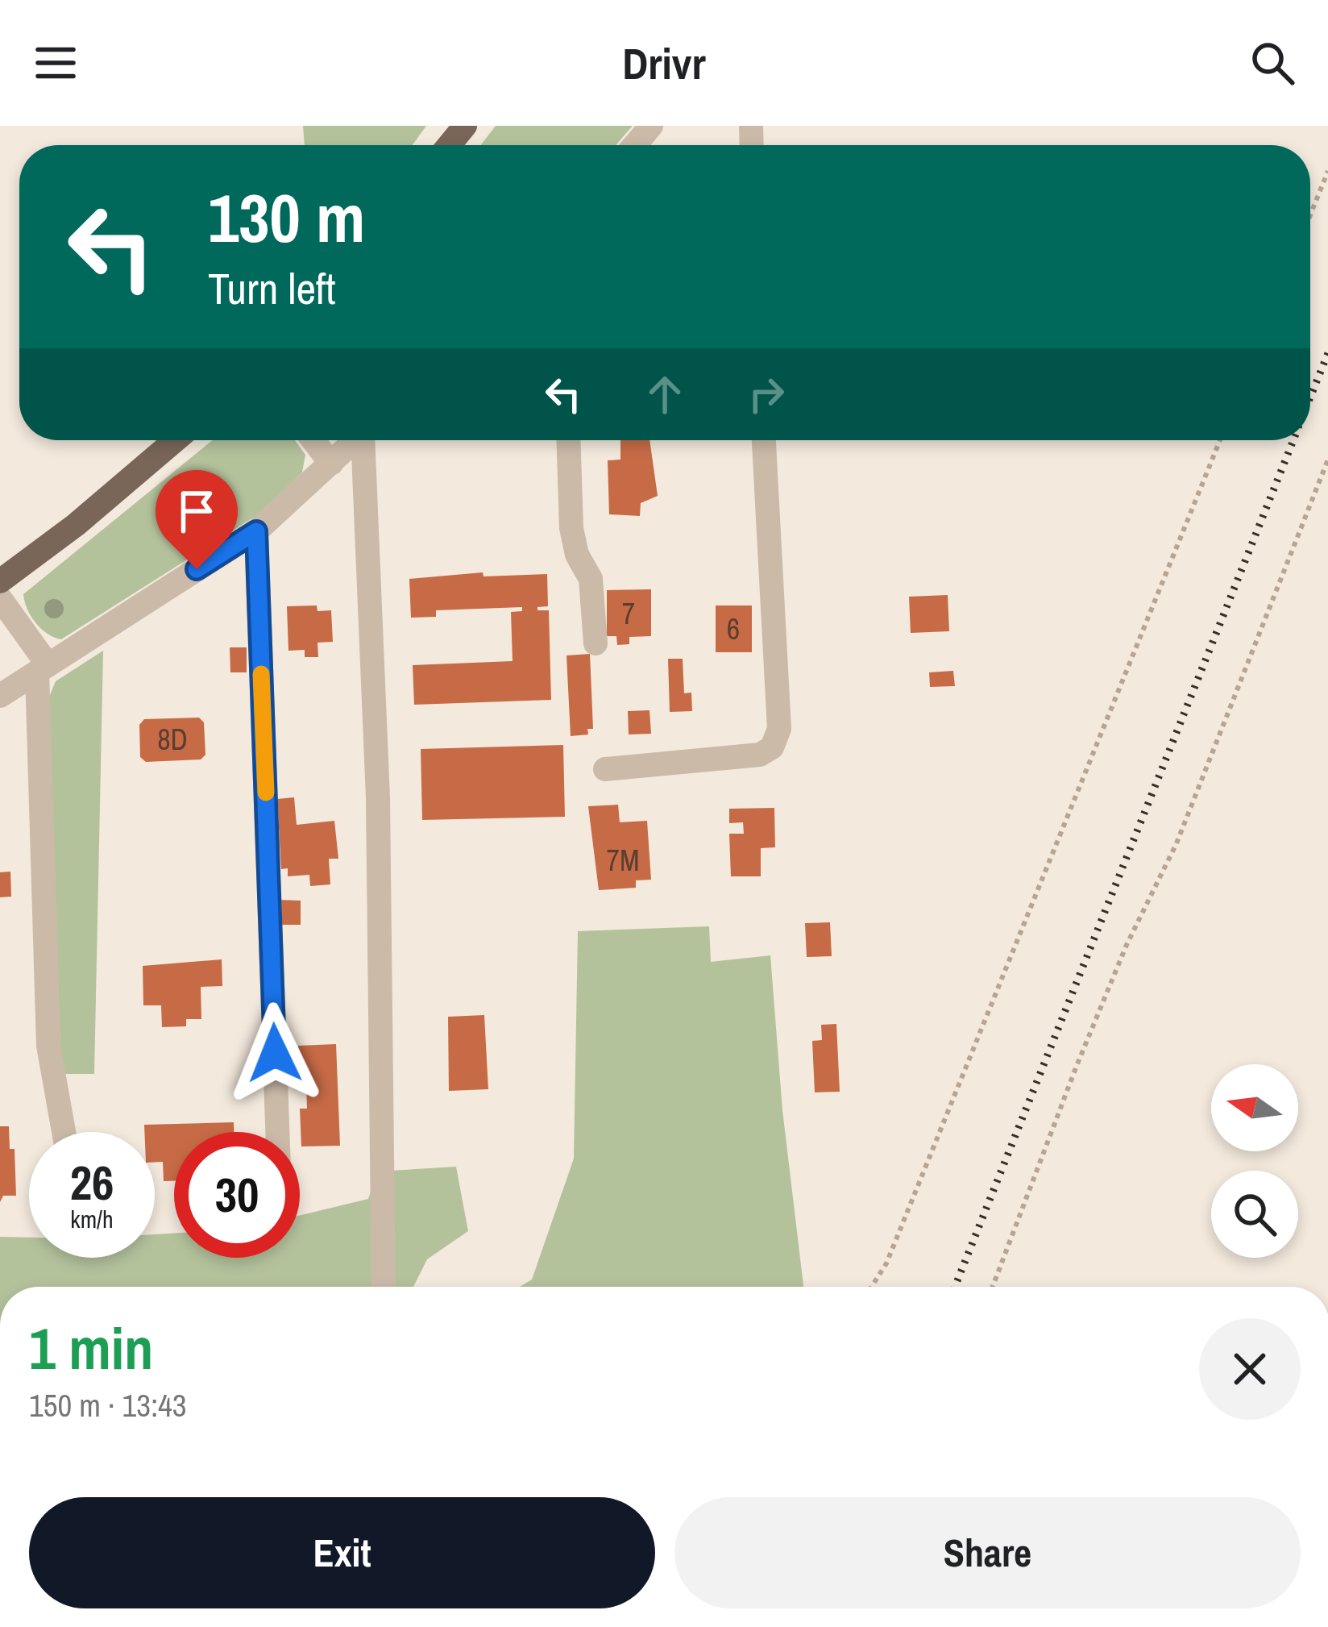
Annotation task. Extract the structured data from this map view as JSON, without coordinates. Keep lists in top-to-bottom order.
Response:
{
  "house_numbers": [
    "7",
    "6",
    "8D",
    "7M"
  ],
  "north": "left",
  "page": {
    "header": "Drivr",
    "turn": ["130 m", "Turn left"],
    "speed": "26 km/h",
    "limit": "30",
    "heading": ["1 min", "150 m · 13:43"],
    "buttons": ["Exit", "Share"]
  }
}
